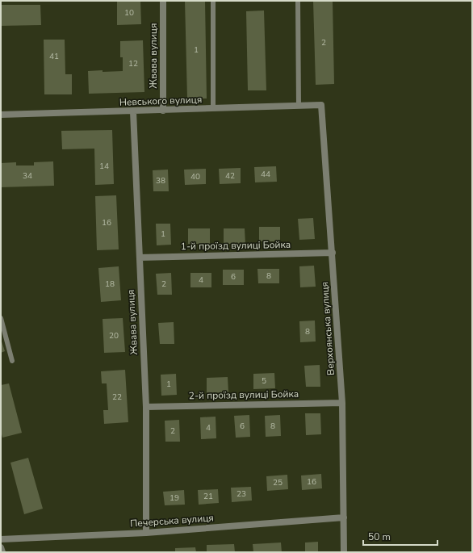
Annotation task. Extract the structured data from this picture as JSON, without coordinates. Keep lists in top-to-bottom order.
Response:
{
  "streets": {
    "street": [
      "Жвава вулиця",
      "Невського вулиця",
      "1-й проїзд вулиці Бойка",
      "Верхоянська вулиця",
      "2-й проїзд вулиці Бойка",
      "Печерська вулиця"
    ]
  },
  "crossings": [
    ["Жвава вулиця", "Невського вулиця"],
    ["Жвава вулиця", "1-й проїзд вулиці Бойка"],
    ["Жвава вулиця", "2-й проїзд вулиці Бойка"],
    ["Жвава вулиця", "Печерська вулиця"],
    ["Невського вулиця", "Верхоянська вулиця"],
    ["1-й проїзд вулиці Бойка", "Верхоянська вулиця"],
    ["Верхоянська вулиця", "2-й проїзд вулиці Бойка"],
    ["Верхоянська вулиця", "Печерська вулиця"]
  ],
  "house_numbers": [
    "10",
    "2",
    "1",
    "41",
    "12",
    "14",
    "44",
    "34",
    "42",
    "40",
    "38",
    "16",
    "1",
    "8",
    "6",
    "4",
    "18",
    "2",
    "8",
    "20",
    "5",
    "1",
    "22",
    "6",
    "8",
    "4",
    "2",
    "16",
    "25",
    "23",
    "21",
    "19"
  ],
  "scale_bar": "50 m"
}
